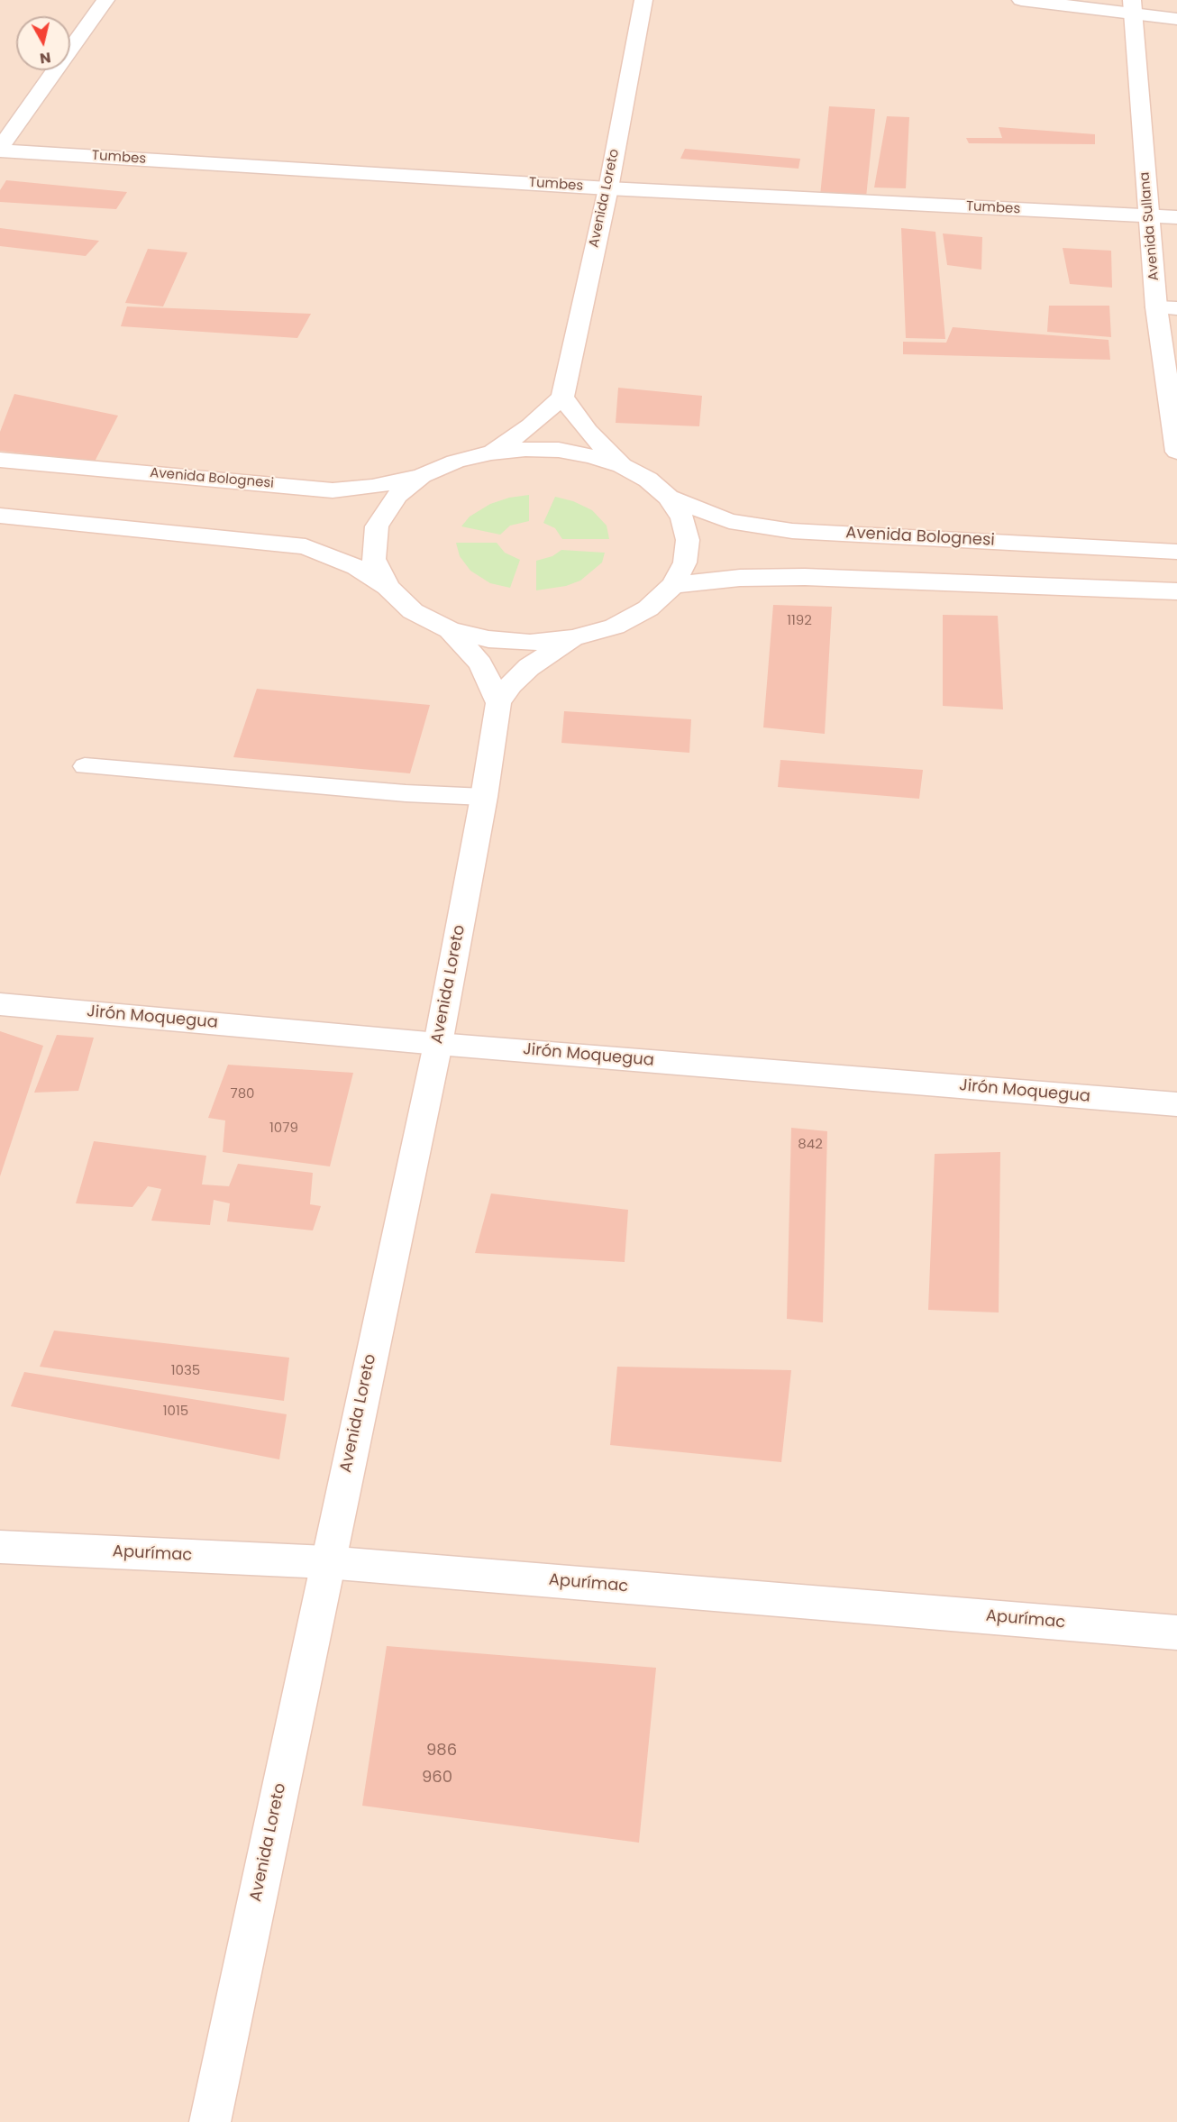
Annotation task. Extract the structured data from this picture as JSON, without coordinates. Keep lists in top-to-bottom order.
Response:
{
  "streets": {
    "main road": [
      "Tumbes",
      "Avenida Loreto",
      "Avenida Sullana",
      "Avenida Bolognesi",
      "Jirón Moquegua",
      "Apurímac"
    ]
  },
  "crossings": [
    ["Tumbes", "Avenida Loreto"],
    ["Tumbes", "Avenida Sullana"],
    ["Avenida Loreto", "Jirón Moquegua"],
    ["Avenida Loreto", "Apurímac"]
  ],
  "house_numbers": [
    "1192",
    "780",
    "1079",
    "842",
    "1035",
    "1015",
    "986",
    "960"
  ],
  "north": "bottom"
}
